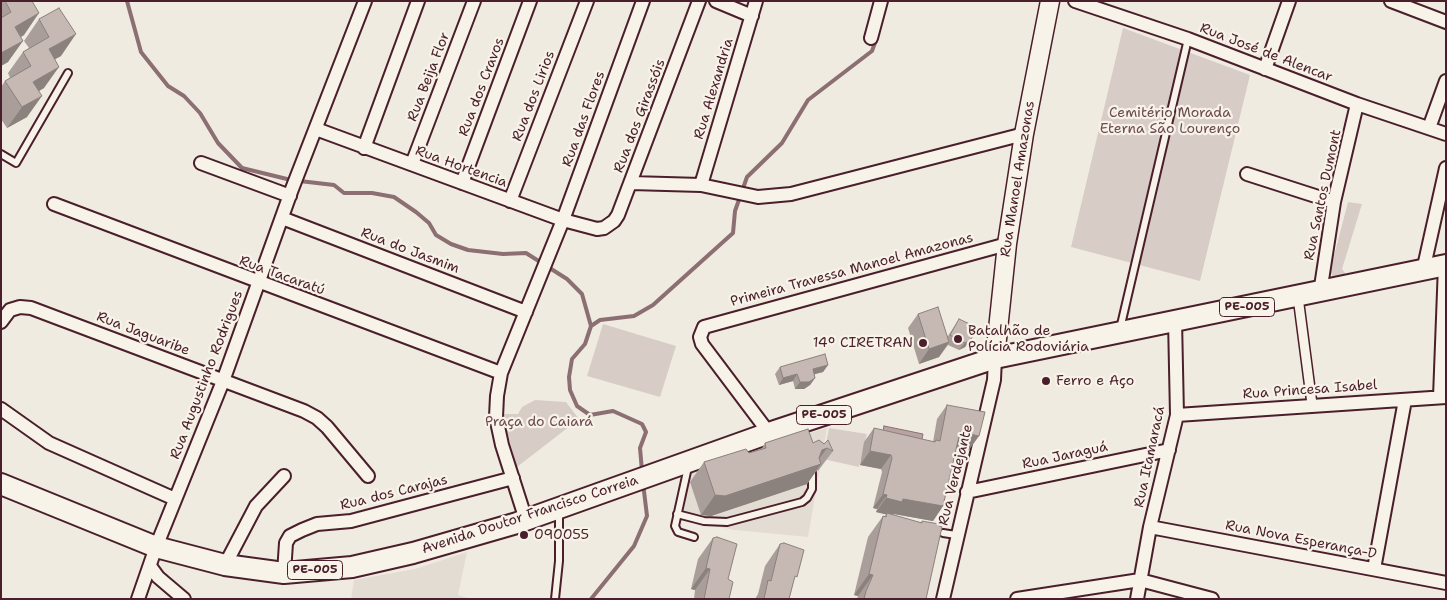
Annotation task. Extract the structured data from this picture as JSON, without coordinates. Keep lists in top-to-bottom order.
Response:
{
  "streets": {
    "main road": ["Rua Manoel Amazonas", "PE-005", "Avenida Doutor Francisco Correia"],
    "street": [
      "Rua José de Alencar",
      "Rua Beija Flor",
      "Rua dos Cravos",
      "Rua Alexandria",
      "Rua dos Lirios",
      "Rua dos Girassóis",
      "Rua das Flores",
      "Rua Hortencia",
      "Rua Santos Dumont",
      "Rua do Jasmim",
      "Primeira Travessa Manoel Amazonas",
      "Rua Tacaratú",
      "Rua Jaguaribe",
      "Rua Augustinho Rodrigues",
      "Rua Princesa Isabel",
      "Rua Jaraguá",
      "Rua Itamaracá",
      "Rua Verdejante",
      "Rua dos Carajas",
      "Rua Nova Esperança-D"
    ]
  },
  "crossings": [
    ["Rua José de Alencar", "Rua Santos Dumont"],
    ["Rua Beija Flor", "Rua Hortencia"],
    ["Rua dos Cravos", "Rua Hortencia"],
    ["Rua dos Lirios", "Rua Hortencia"],
    ["Rua dos Girassóis", "Rua Hortencia"],
    ["Rua das Flores", "Rua Hortencia"],
    ["Rua das Flores", "Rua do Jasmim"],
    ["Rua Hortencia", "Rua Augustinho Rodrigues"],
    ["Rua Manoel Amazonas", "Primeira Travessa Manoel Amazonas"],
    ["Rua Manoel Amazonas", "PE-005"],
    ["Rua Manoel Amazonas", "Rua Verdejante"],
    ["Rua Manoel Amazonas", "Avenida Doutor Francisco Correia"],
    ["Rua Santos Dumont", "PE-005"],
    ["Rua do Jasmim", "Rua Augustinho Rodrigues"],
    ["Primeira Travessa Manoel Amazonas", "Avenida Doutor Francisco Correia"],
    ["Rua Tacaratú", "Rua Augustinho Rodrigues"],
    ["PE-005", "Rua Itamaracá"],
    ["PE-005", "Rua Verdejante"],
    ["PE-005", "Avenida Doutor Francisco Correia"],
    ["Rua Jaguaribe", "Rua Augustinho Rodrigues"],
    ["Rua Augustinho Rodrigues", "Avenida Doutor Francisco Correia"],
    ["Rua Princesa Isabel", "Rua Itamaracá"],
    ["Rua Jaraguá", "Rua Itamaracá"],
    ["Rua Jaraguá", "Rua Verdejante"],
    ["Rua Itamaracá", "Rua Nova Esperança-D"],
    ["Rua Verdejante", "Avenida Doutor Francisco Correia"],
    ["Rua dos Carajas", "Avenida Doutor Francisco Correia"]
  ],
  "parks": ["Cemitério Morada Eterna São Lourenço", "Praça do Caiará"],
  "places": [
    "Batalhão de Polícia Rodoviária",
    "14º CIRETRAN",
    "Ferro e Aço",
    "090055"
  ]
}
